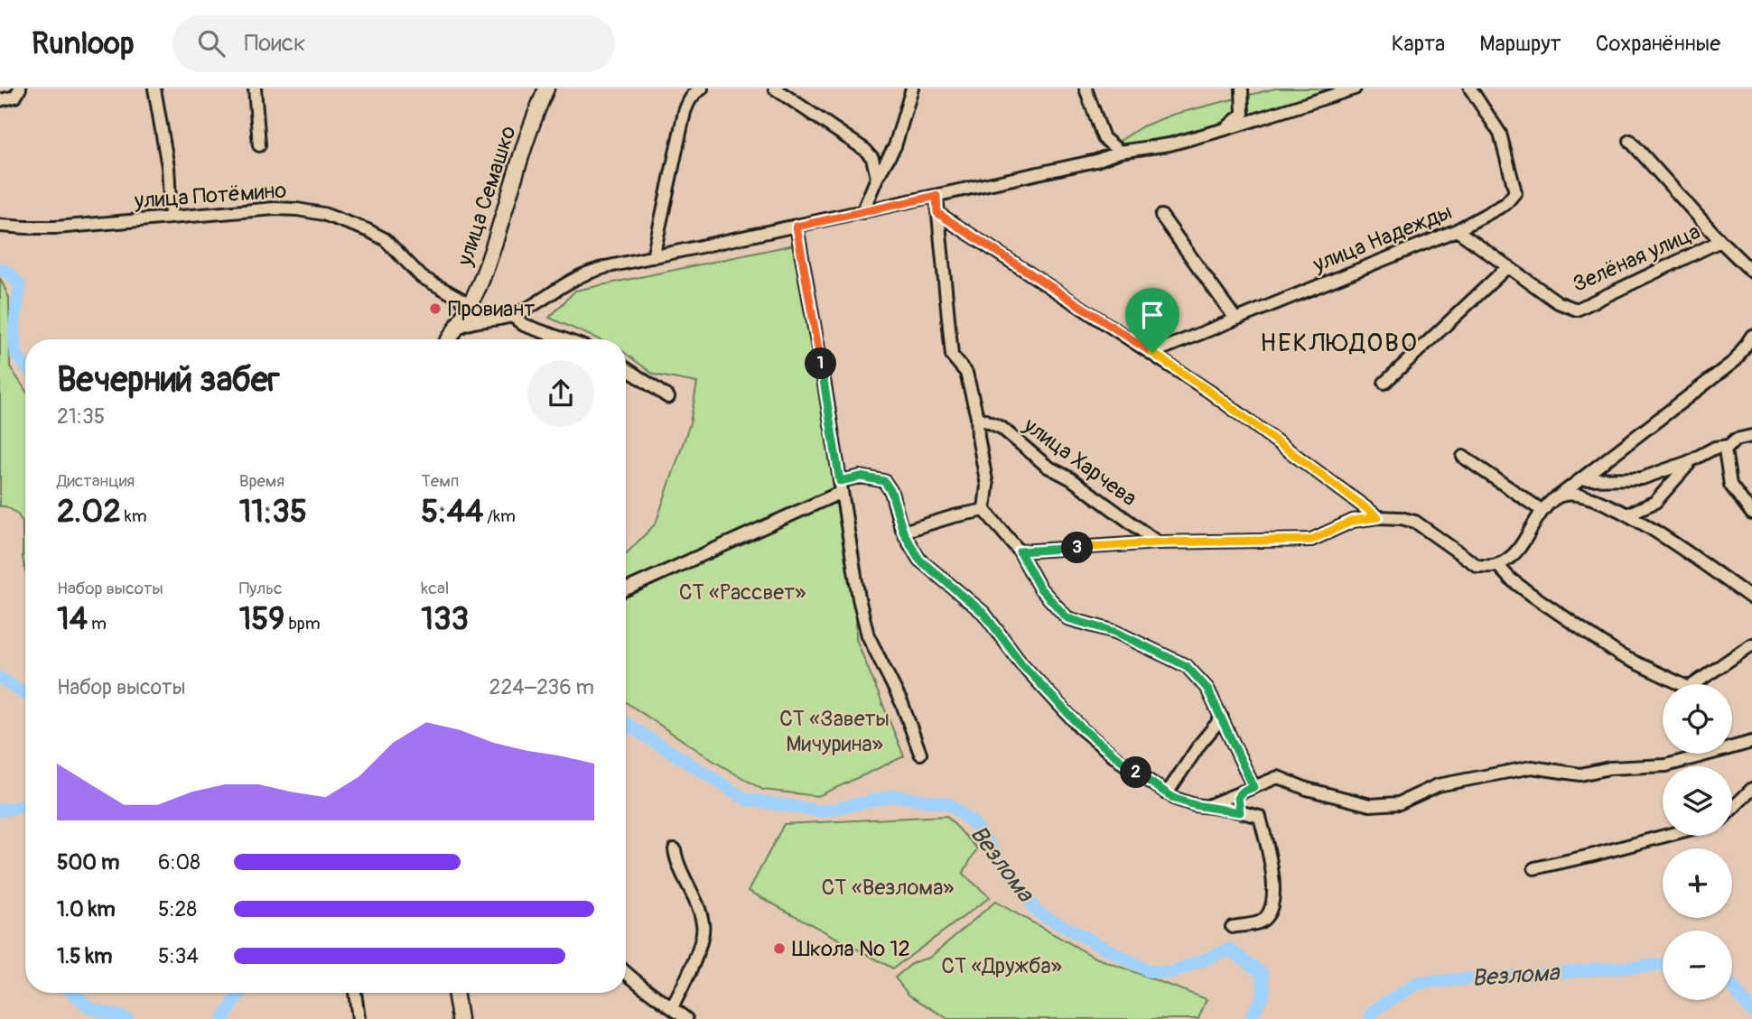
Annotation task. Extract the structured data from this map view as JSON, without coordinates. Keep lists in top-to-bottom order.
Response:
{
  "streets": {
    "main road": ["улица Семашко"],
    "street": [
      "улица Потёмино",
      "улица Надежды",
      "Зелёная улица",
      "улица Харчева"
    ]
  },
  "crossings": [
    ["улица Потёмино", "улица Семашко"],
    ["улица Надежды", "Зелёная улица"]
  ],
  "districts": ["НЕКЛЮДОВО"],
  "water": ["Везлома"],
  "parks": [
    "СТ «Рассвет»",
    "СТ «Заветы Мичурина»",
    "СТ «Везлома»",
    "СТ «Дружба»"
  ],
  "places": ["Провиант", "Школа № 12"],
  "page": {
    "header": "Runloop",
    "search": "Поиск",
    "nav": ["Карта", "Маршрут", "Сохранённые"],
    "heading": ["Вечерний забег", "21:35"],
    "pins": ["1", "3", "2"],
    "stats": [
      ["Дистанция", "2.02 km"],
      ["Время", "11:35"],
      ["Темп", "5:44 /km"],
      ["Набор высоты", "14 m"],
      ["Пульс", "159 bpm"],
      ["kcal", "133"]
    ],
    "chart": ["Набор высоты", "224–236 m"],
    "map_buttons": ["+", "−"],
    "list": [
      {
        "name": "500 m",
        "note": "6:08"
      },
      {
        "name": "1.0 km",
        "note": "5:28"
      },
      {
        "name": "1.5 km",
        "note": "5:34"
      }
    ]
  }
}
